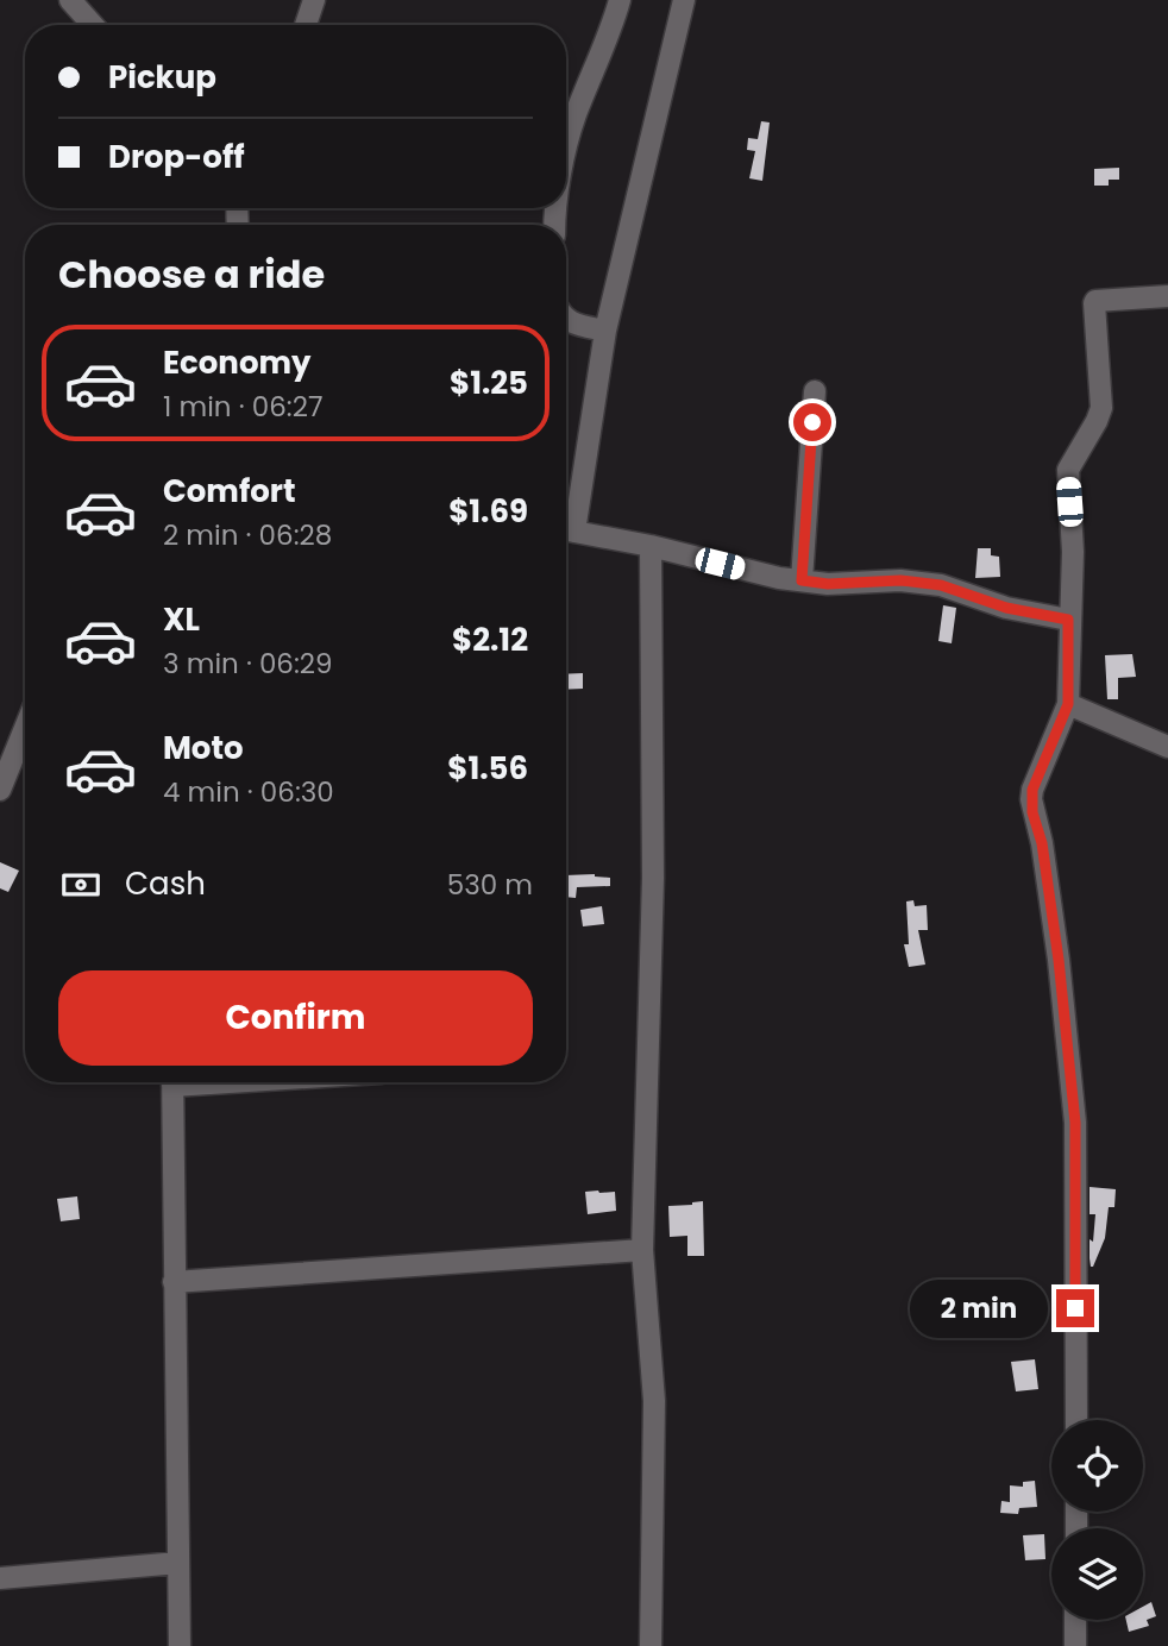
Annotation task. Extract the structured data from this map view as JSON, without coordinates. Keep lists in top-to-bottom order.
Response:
{
  "page": {
    "banner": ["Pickup", "Drop-off"],
    "heading": "Choose a ride",
    "list": [
      {
        "name": "Economy",
        "note": "1 min · 06:27",
        "value": "$1.25"
      },
      {
        "name": "Comfort",
        "note": "2 min · 06:28",
        "value": "$1.69"
      },
      {
        "name": "XL",
        "note": "3 min · 06:29",
        "value": "$2.12"
      },
      {
        "name": "Moto",
        "note": "4 min · 06:30",
        "value": "$1.56"
      }
    ],
    "pay": ["Cash", "530 m"],
    "buttons": "Confirm",
    "bubble": "2 min"
  }
}
